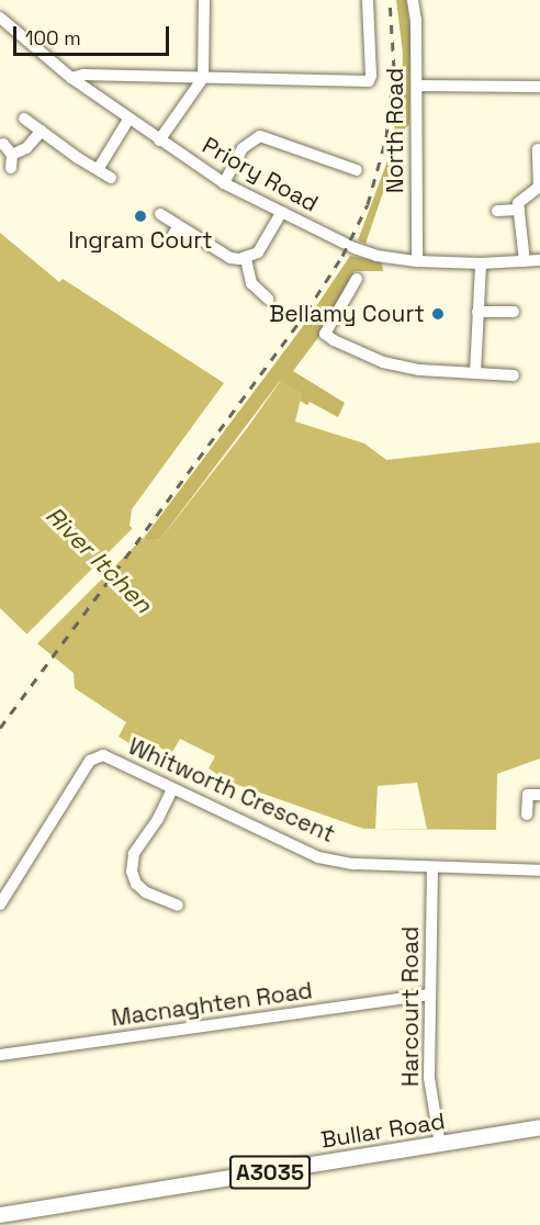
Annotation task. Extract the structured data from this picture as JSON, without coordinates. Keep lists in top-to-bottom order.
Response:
{
  "streets": {
    "main road": ["Bullar Road", "A3035"],
    "street": [
      "North Road",
      "Priory Road",
      "Whitworth Crescent",
      "Macnaghten Road",
      "Harcourt Road"
    ]
  },
  "crossings": [
    ["North Road", "Priory Road"],
    ["Whitworth Crescent", "Harcourt Road"],
    ["Macnaghten Road", "Harcourt Road"],
    ["Harcourt Road", "Bullar Road"]
  ],
  "water": ["River Itchen"],
  "places": ["Ingram Court", "Bellamy Court"],
  "scale_bar": "100 m"
}
